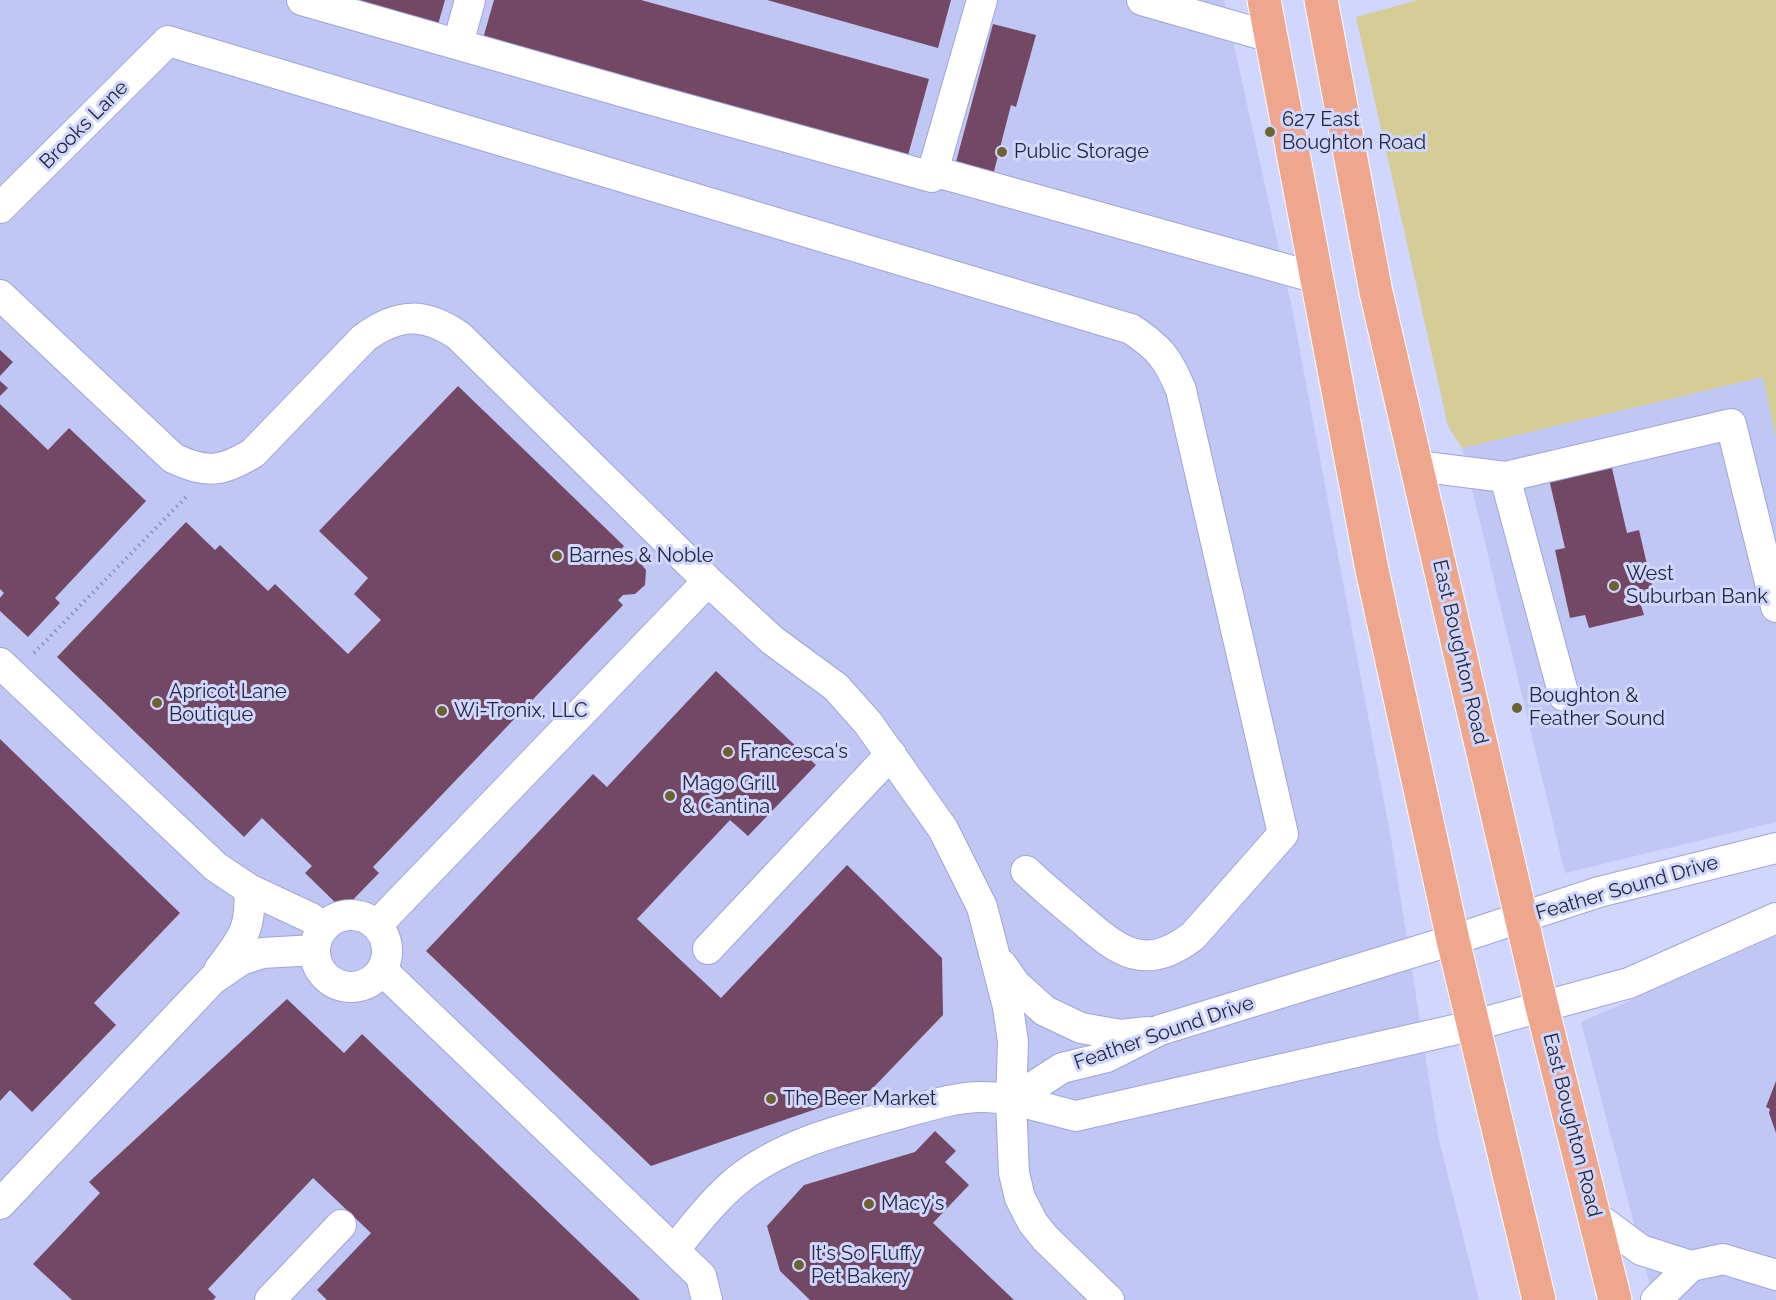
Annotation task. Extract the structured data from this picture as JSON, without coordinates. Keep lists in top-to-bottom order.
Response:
{
  "streets": {
    "main road": ["East Boughton Road"],
    "street": ["Brooks Lane", "Feather Sound Drive"]
  },
  "crossings": [
    ["East Boughton Road", "Feather Sound Drive"]
  ],
  "places": [
    "627 East Boughton Road",
    "Public Storage",
    "Barnes & Noble",
    "West Suburban Bank",
    "Apricot Lane Boutique",
    "Boughton & Feather Sound",
    "Wi-Tronix, LLC",
    "Francesca's",
    "Mago Grill & Cantina",
    "The Beer Market",
    "Macy's",
    "It's So Fluffy Pet Bakery"
  ]
}
